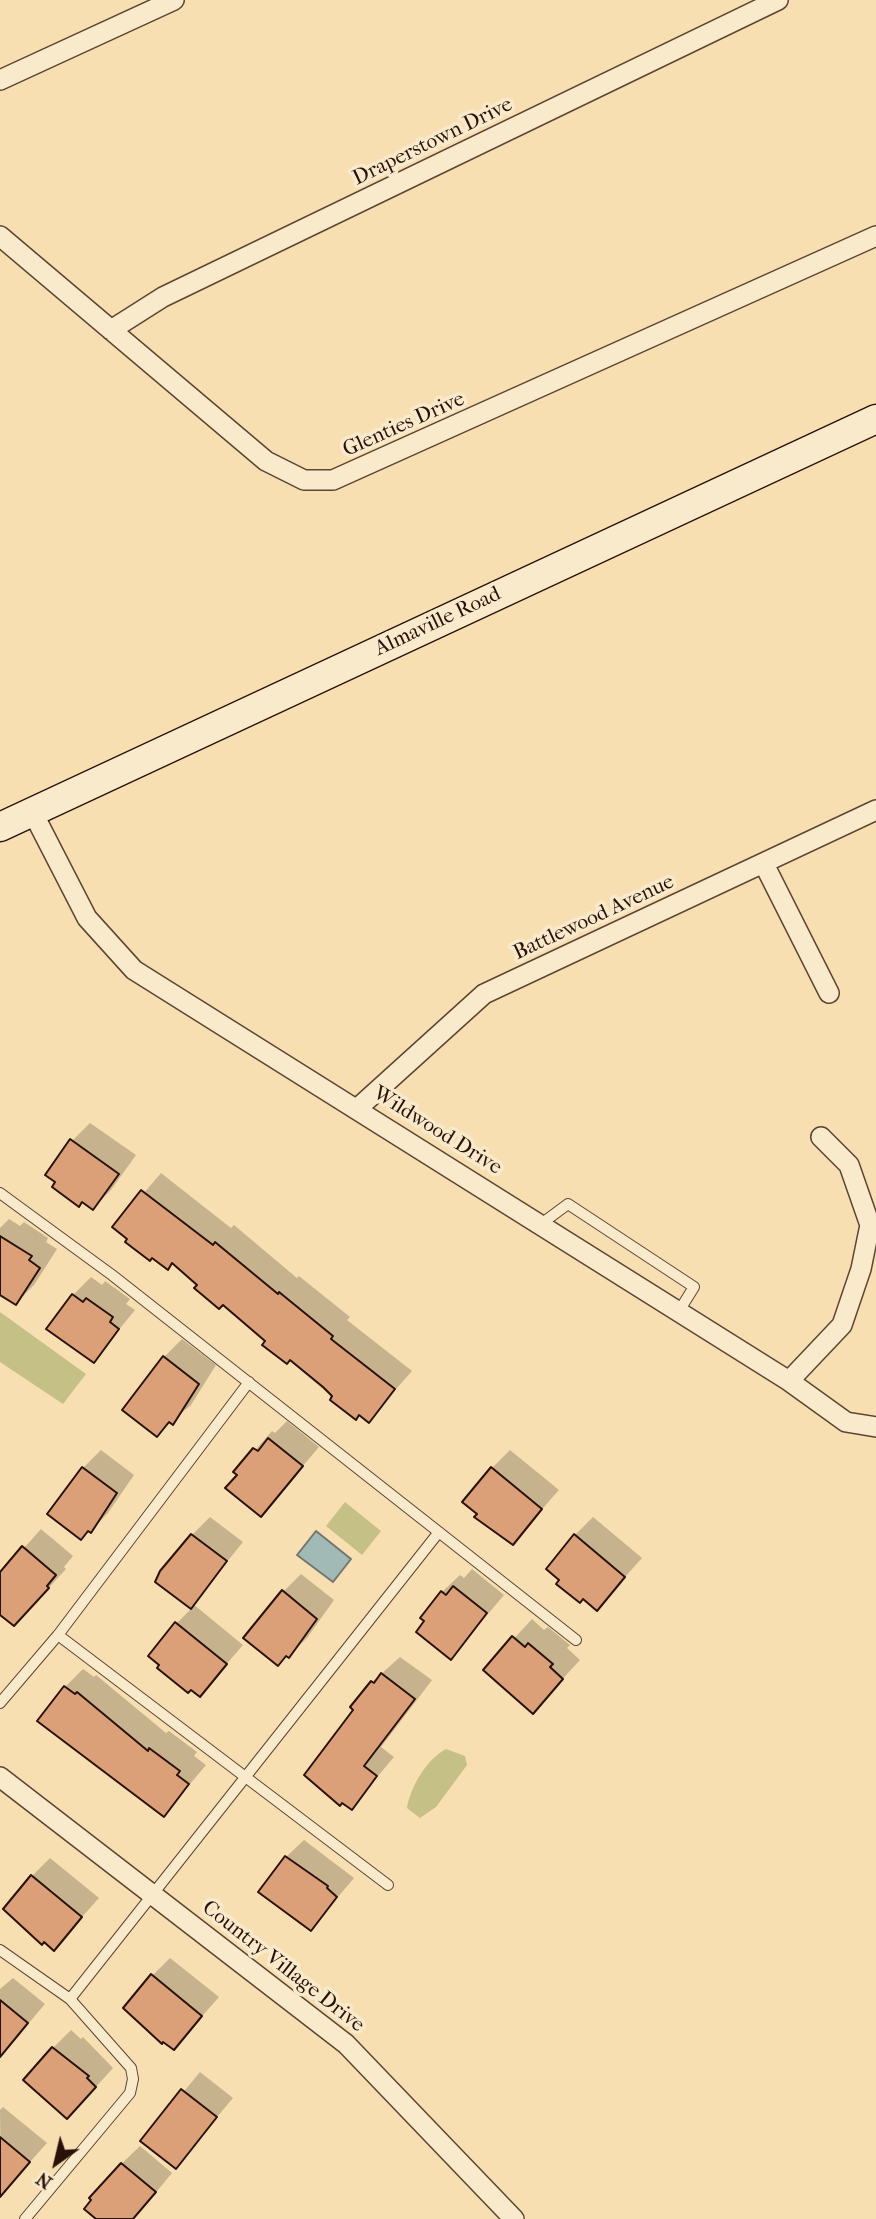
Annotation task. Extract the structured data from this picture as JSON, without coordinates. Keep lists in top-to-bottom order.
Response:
{
  "streets": {
    "street": [
      "Draperstown Drive",
      "Glenties Drive",
      "Almaville Road",
      "Battlewood Avenue",
      "Wildwood Drive",
      "Country Village Drive"
    ]
  },
  "crossings": [
    ["Draperstown Drive", "Glenties Drive"],
    ["Almaville Road", "Wildwood Drive"],
    ["Battlewood Avenue", "Wildwood Drive"]
  ],
  "north": "bottom left"
}
